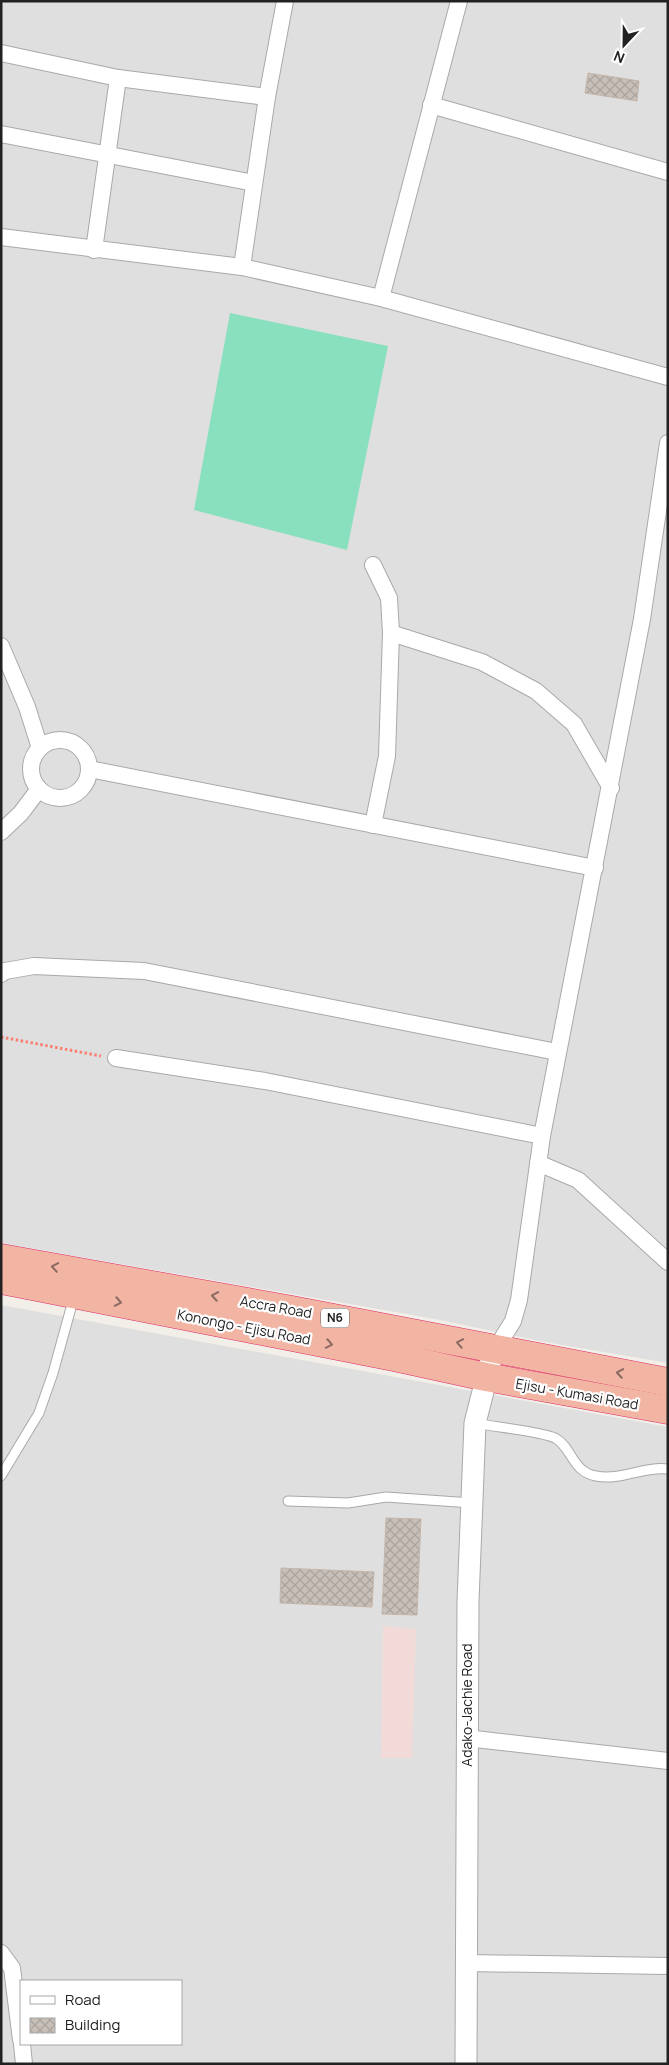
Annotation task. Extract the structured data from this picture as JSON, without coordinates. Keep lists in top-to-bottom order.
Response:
{
  "streets": {
    "highway": [
      "Accra Road",
      "N6",
      "Konongo - Ejisu Road",
      "Ejisu - Kumasi Road"
    ],
    "street": ["Adako-Jachie Road"]
  },
  "crossings": [
    ["Accra Road", "Adako-Jachie Road"],
    ["Konongo - Ejisu Road", "Ejisu - Kumasi Road"],
    ["Konongo - Ejisu Road", "Adako-Jachie Road"],
    ["Ejisu - Kumasi Road", "Adako-Jachie Road"]
  ],
  "one_way": ["Accra Road", "Konongo - Ejisu Road"],
  "legend": ["Road", "Building"],
  "north": "bottom"
}
